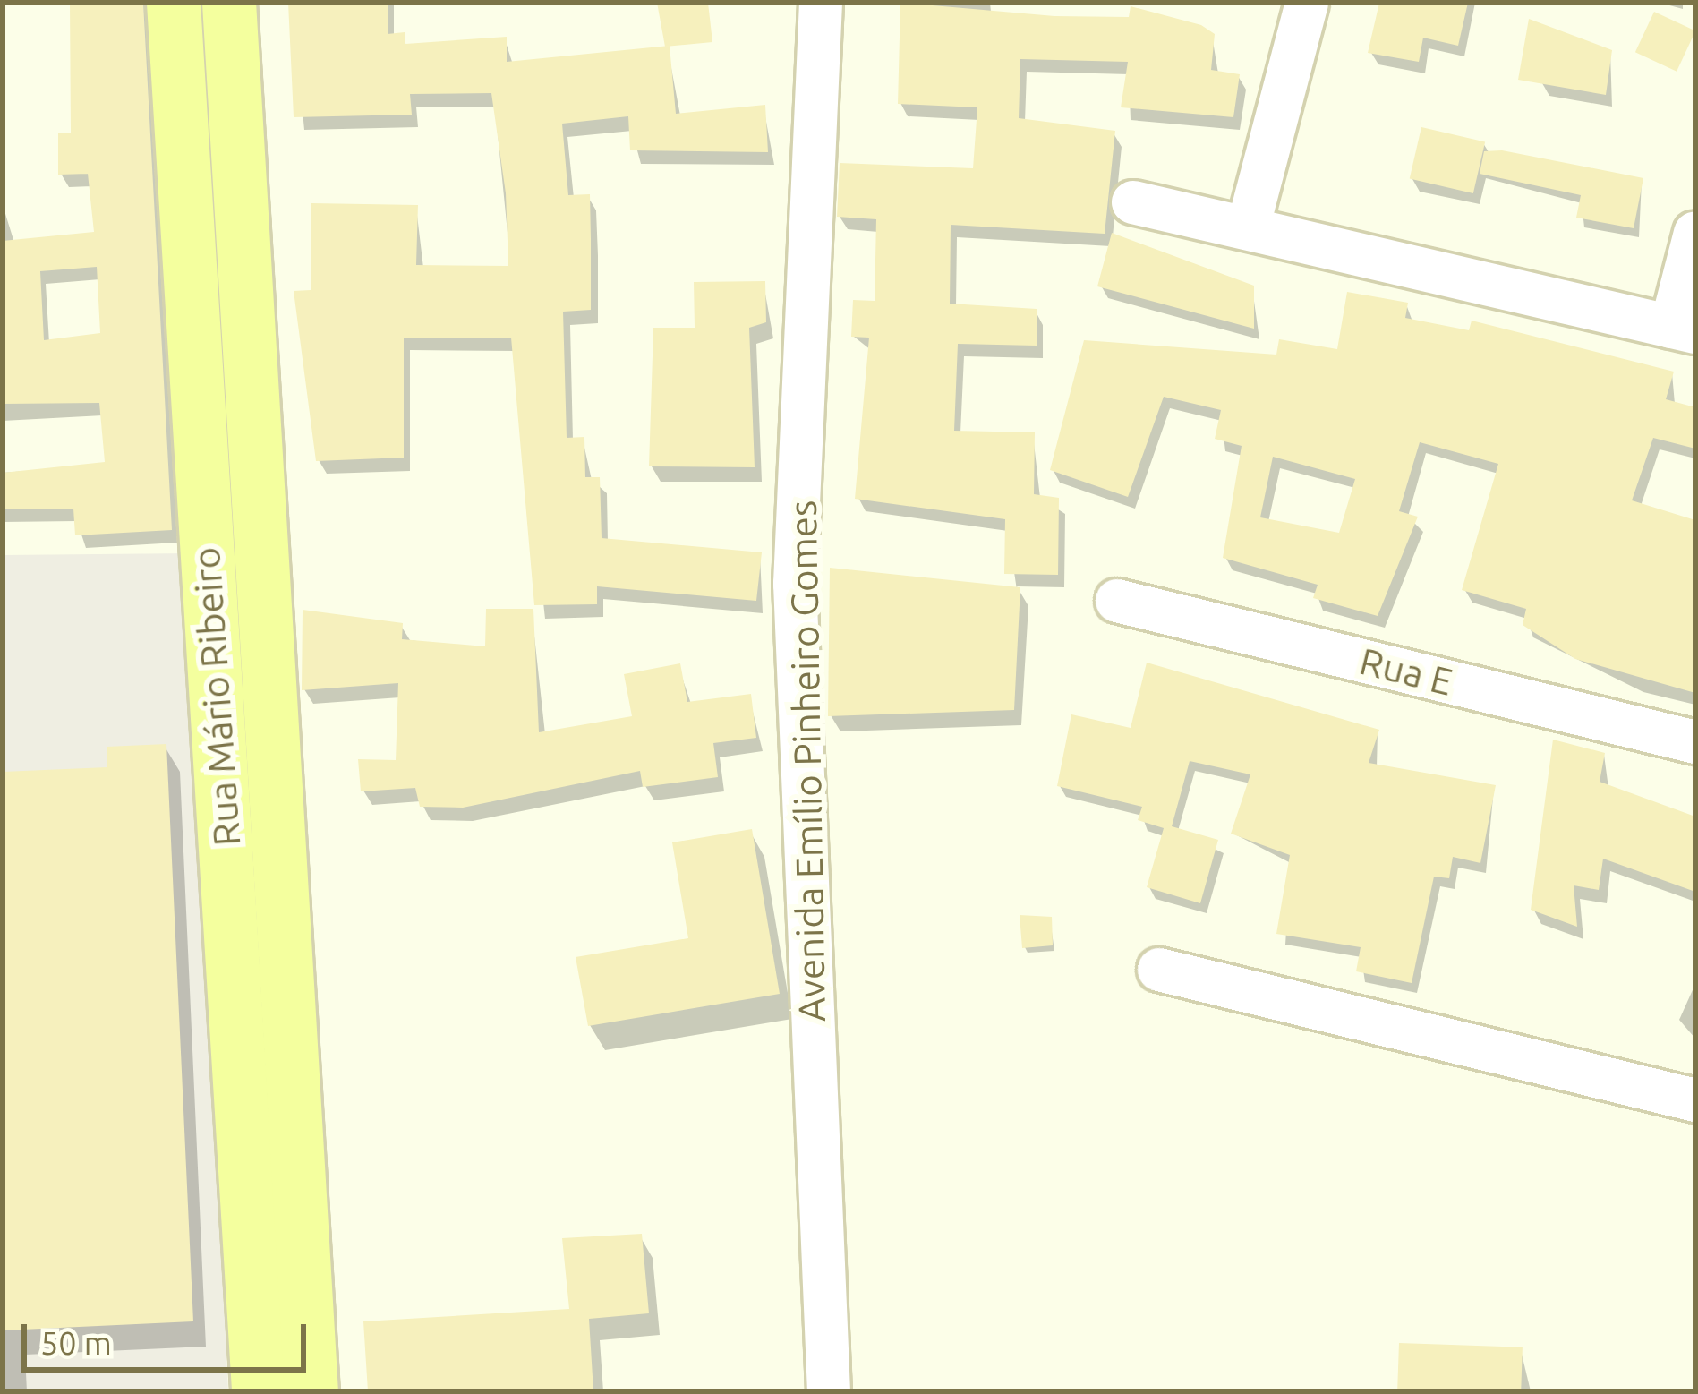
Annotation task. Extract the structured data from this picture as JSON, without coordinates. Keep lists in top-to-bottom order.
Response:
{
  "streets": {
    "main road": ["Rua Mário Ribeiro"],
    "street": ["Rua E", "Avenida Emílio Pinheiro Gomes"]
  },
  "scale_bar": "50 m"
}
